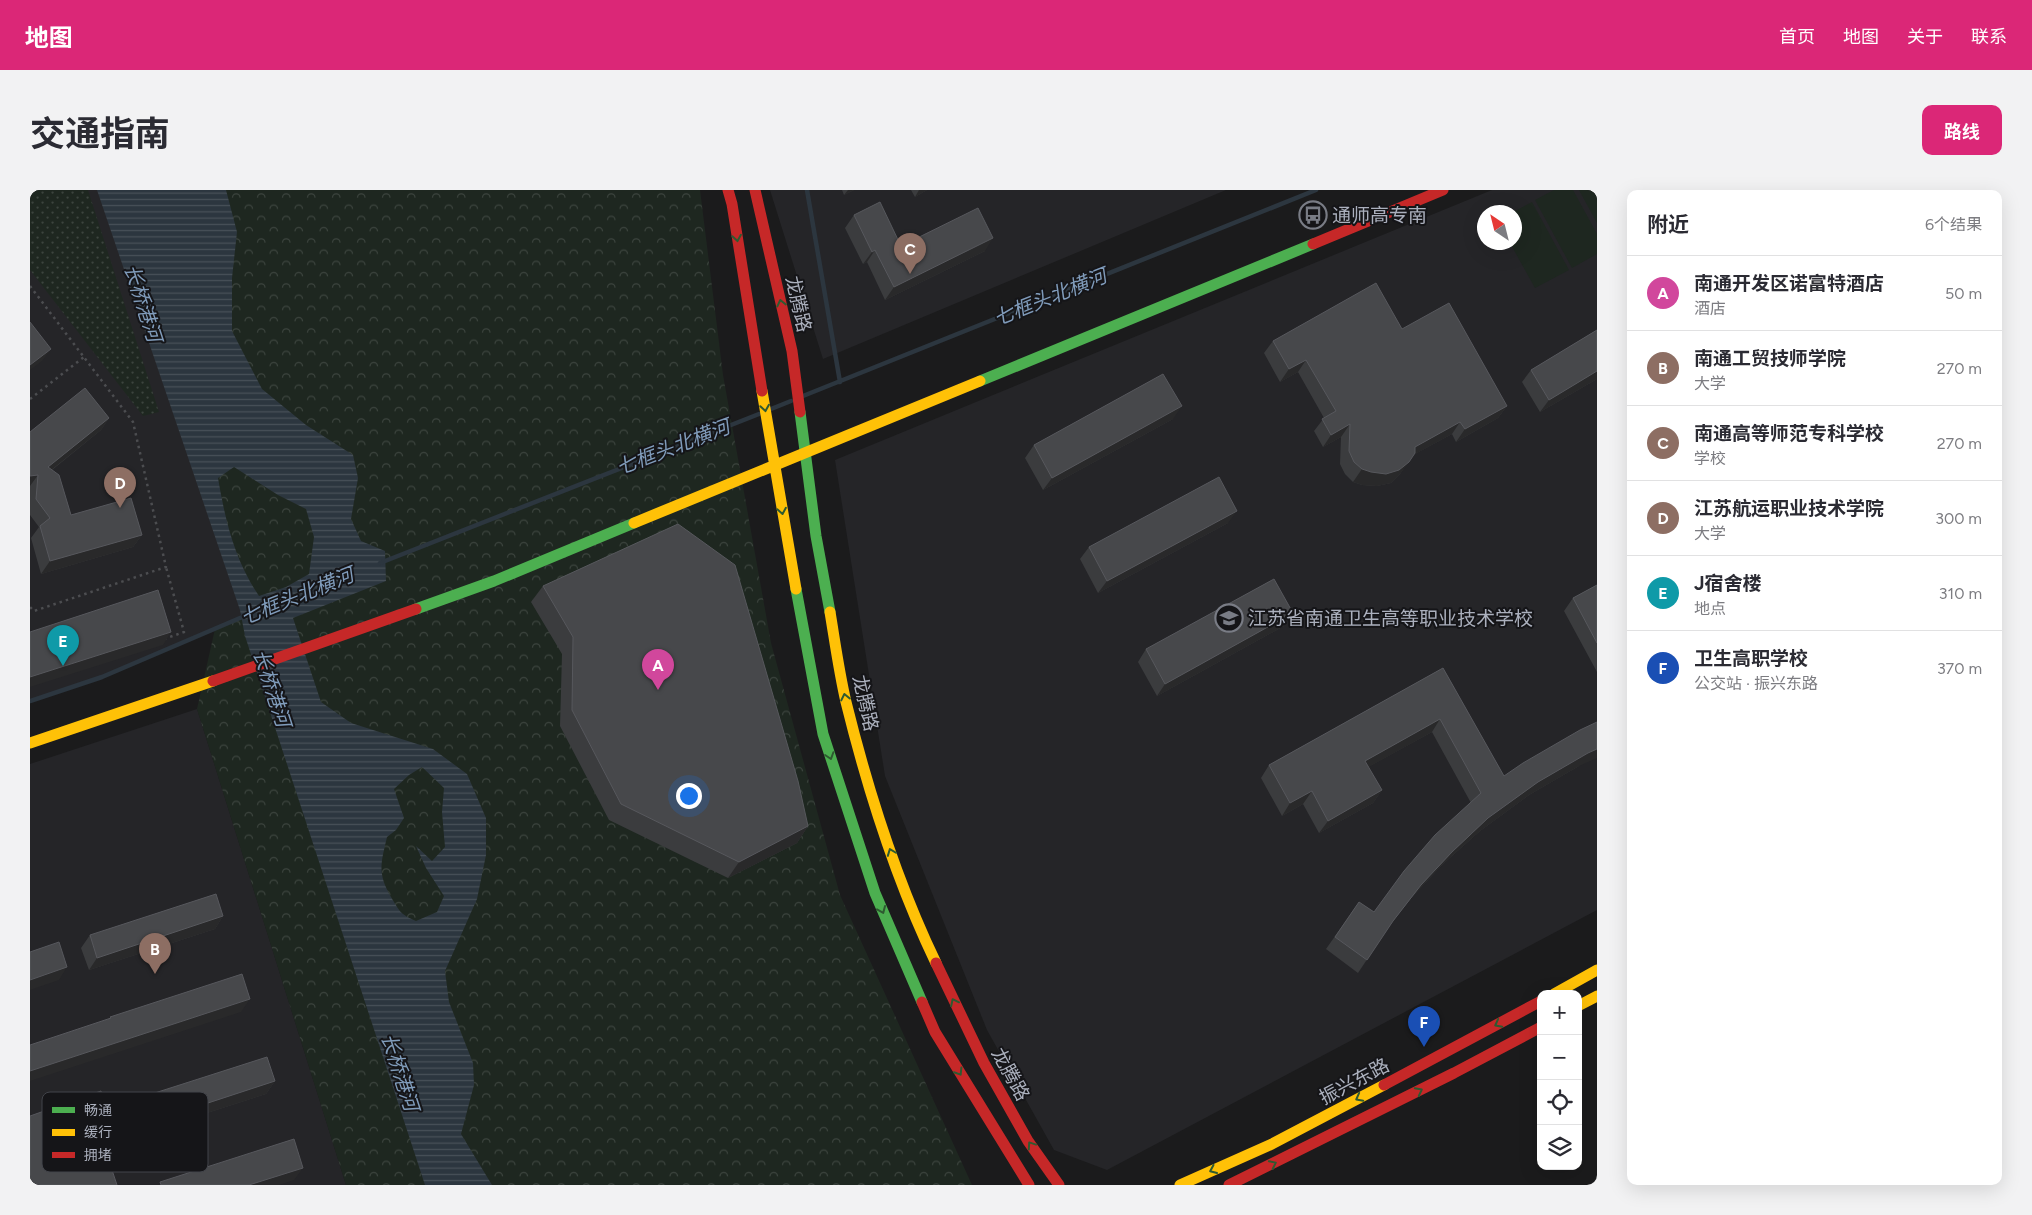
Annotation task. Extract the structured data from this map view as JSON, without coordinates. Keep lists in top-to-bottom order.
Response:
{
  "streets": {
    "main road": ["龙腾路", "振兴东路"]
  },
  "water": ["七框头北横河", "长桥港河"],
  "places": {
    "bus stop": ["通师高专南"],
    "school or university": ["江苏省南通卫生高等职业技术学校"]
  },
  "legend": ["畅通", "缓行", "拥堵"],
  "north": "top left",
  "page": {
    "header": "地图",
    "nav": [
      "首页",
      "地图",
      "关于",
      "联系"
    ],
    "title": "交通指南",
    "buttons": "路线",
    "heading": ["附近", "6个结果"],
    "pins": [
      "C",
      "D",
      "E",
      "A",
      "B",
      "F"
    ],
    "list": [
      {
        "mark": "A",
        "name": "南通开发区诺富特酒店",
        "note": "酒店",
        "value": "50 m"
      },
      {
        "mark": "B",
        "name": "南通工贸技师学院",
        "note": "大学",
        "value": "270 m"
      },
      {
        "mark": "C",
        "name": "南通高等师范专科学校",
        "note": "学校",
        "value": "270 m"
      },
      {
        "mark": "D",
        "name": "江苏航运职业技术学院",
        "note": "大学",
        "value": "300 m"
      },
      {
        "mark": "E",
        "name": "J宿舍楼",
        "note": "地点",
        "value": "310 m"
      },
      {
        "mark": "F",
        "name": "卫生高职学校",
        "note": "公交站 · 振兴东路",
        "value": "370 m"
      }
    ],
    "map_buttons": ["+", "−"]
  }
}
